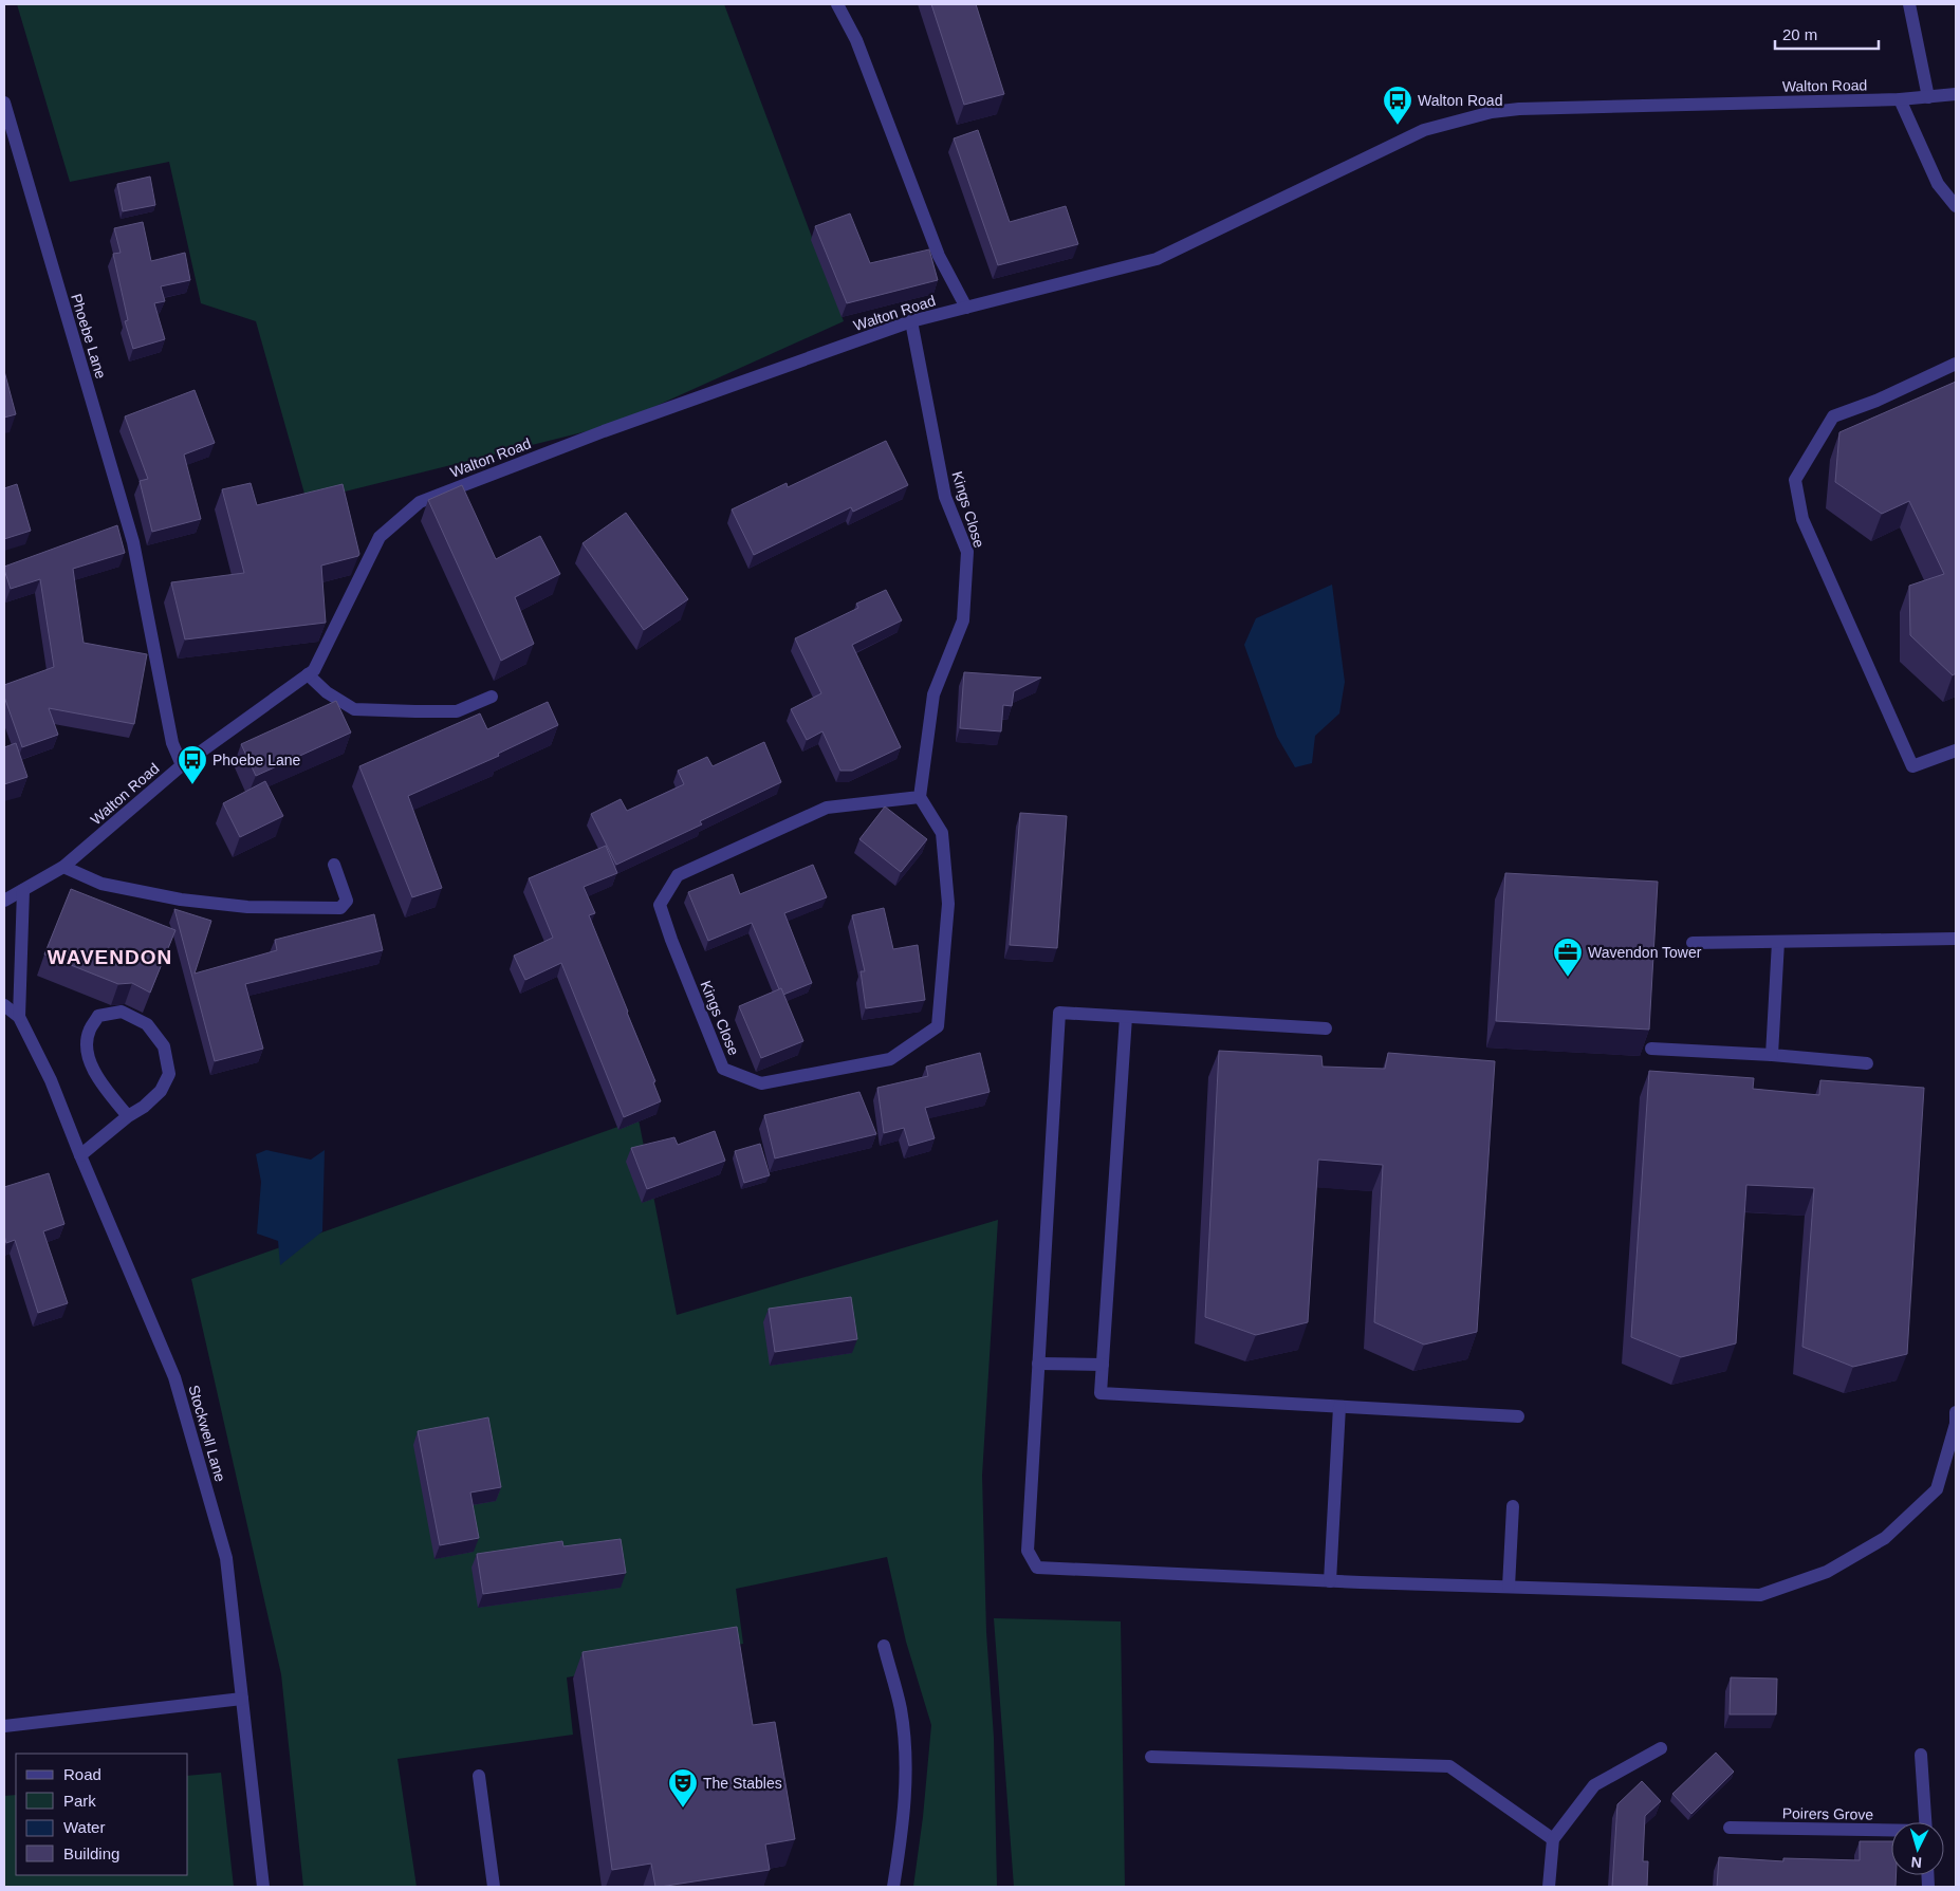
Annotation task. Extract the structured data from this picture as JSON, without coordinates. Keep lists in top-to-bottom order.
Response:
{
  "streets": {
    "street": [
      "Walton Road",
      "Phoebe Lane",
      "Kings Close",
      "Stockwell Lane",
      "Poirers Grove"
    ]
  },
  "crossings": [
    ["Walton Road", "Phoebe Lane"],
    ["Walton Road", "Kings Close"],
    ["Walton Road", "Stockwell Lane"]
  ],
  "districts": ["WAVENDON"],
  "places": {
    "bus stop": ["Walton Road", "Phoebe Lane"],
    "office": ["Wavendon Tower"],
    "theatre": ["The Stables"]
  },
  "legend": [
    "Road",
    "Park",
    "Water",
    "Building"
  ],
  "scale_bar": "20 m",
  "north": "bottom"
}
